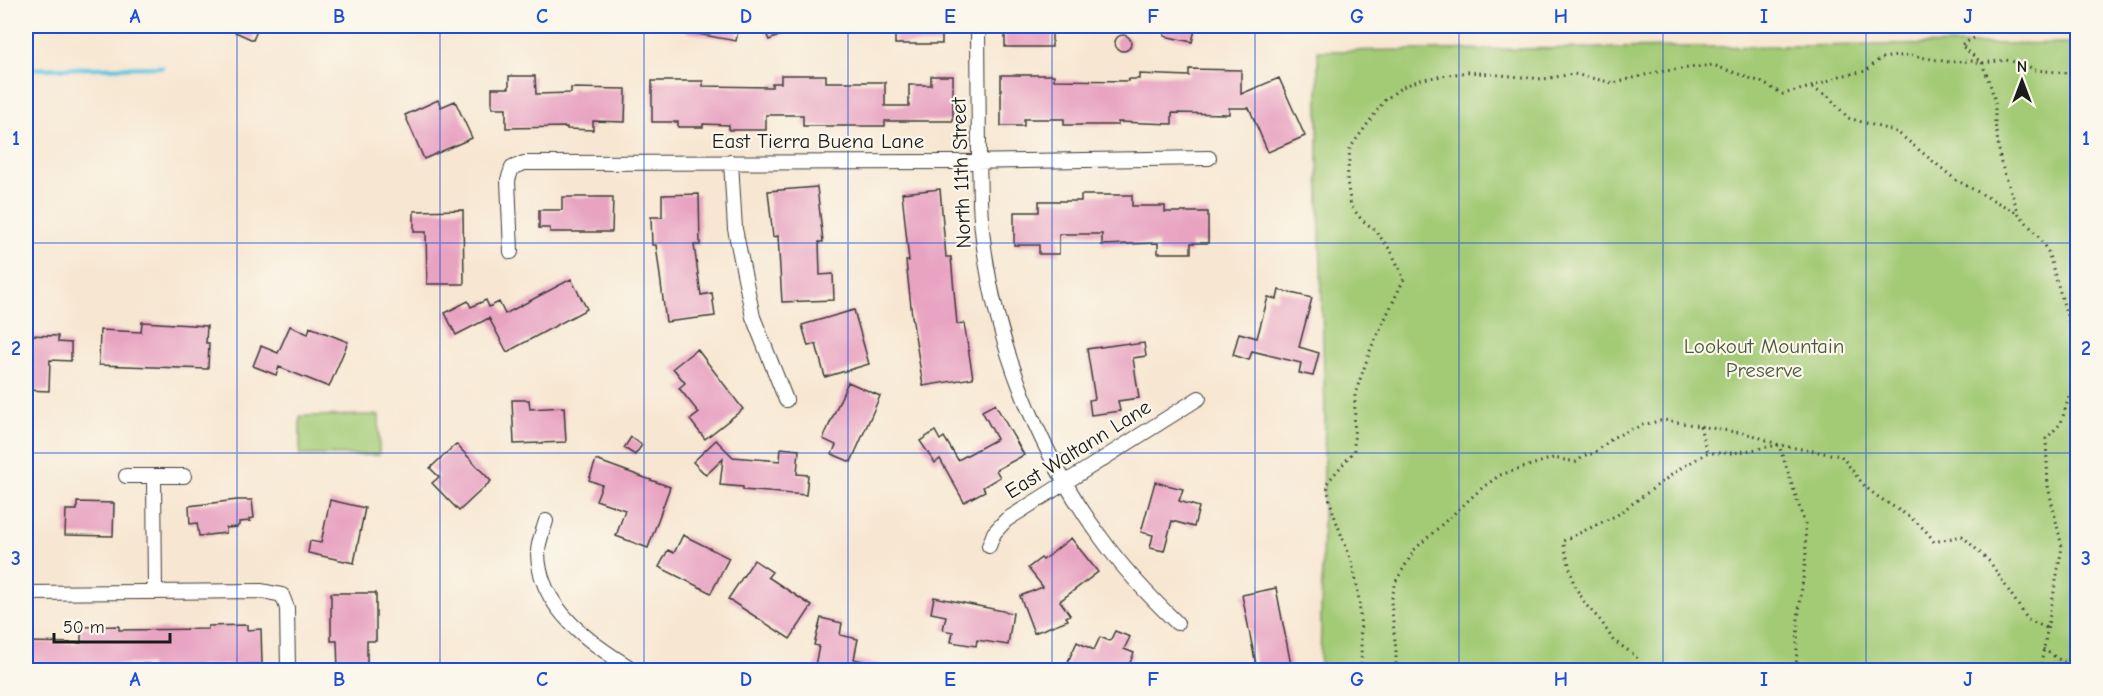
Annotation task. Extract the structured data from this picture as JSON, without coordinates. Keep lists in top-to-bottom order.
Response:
{
  "streets": {
    "street": ["East Tierra Buena Lane", "North 11th Street", "East Waltann Lane"]
  },
  "crossings": [
    ["East Tierra Buena Lane", "North 11th Street"],
    ["North 11th Street", "East Waltann Lane"]
  ],
  "parks": ["Lookout Mountain Preserve"],
  "scale_bar": "50 m",
  "north": "top",
  "grid": {
    "columns": [
      "A",
      "B",
      "C",
      "D",
      "E",
      "F",
      "G",
      "H",
      "I",
      "J"
    ],
    "rows": ["1", "2", "3"]
  }
}
